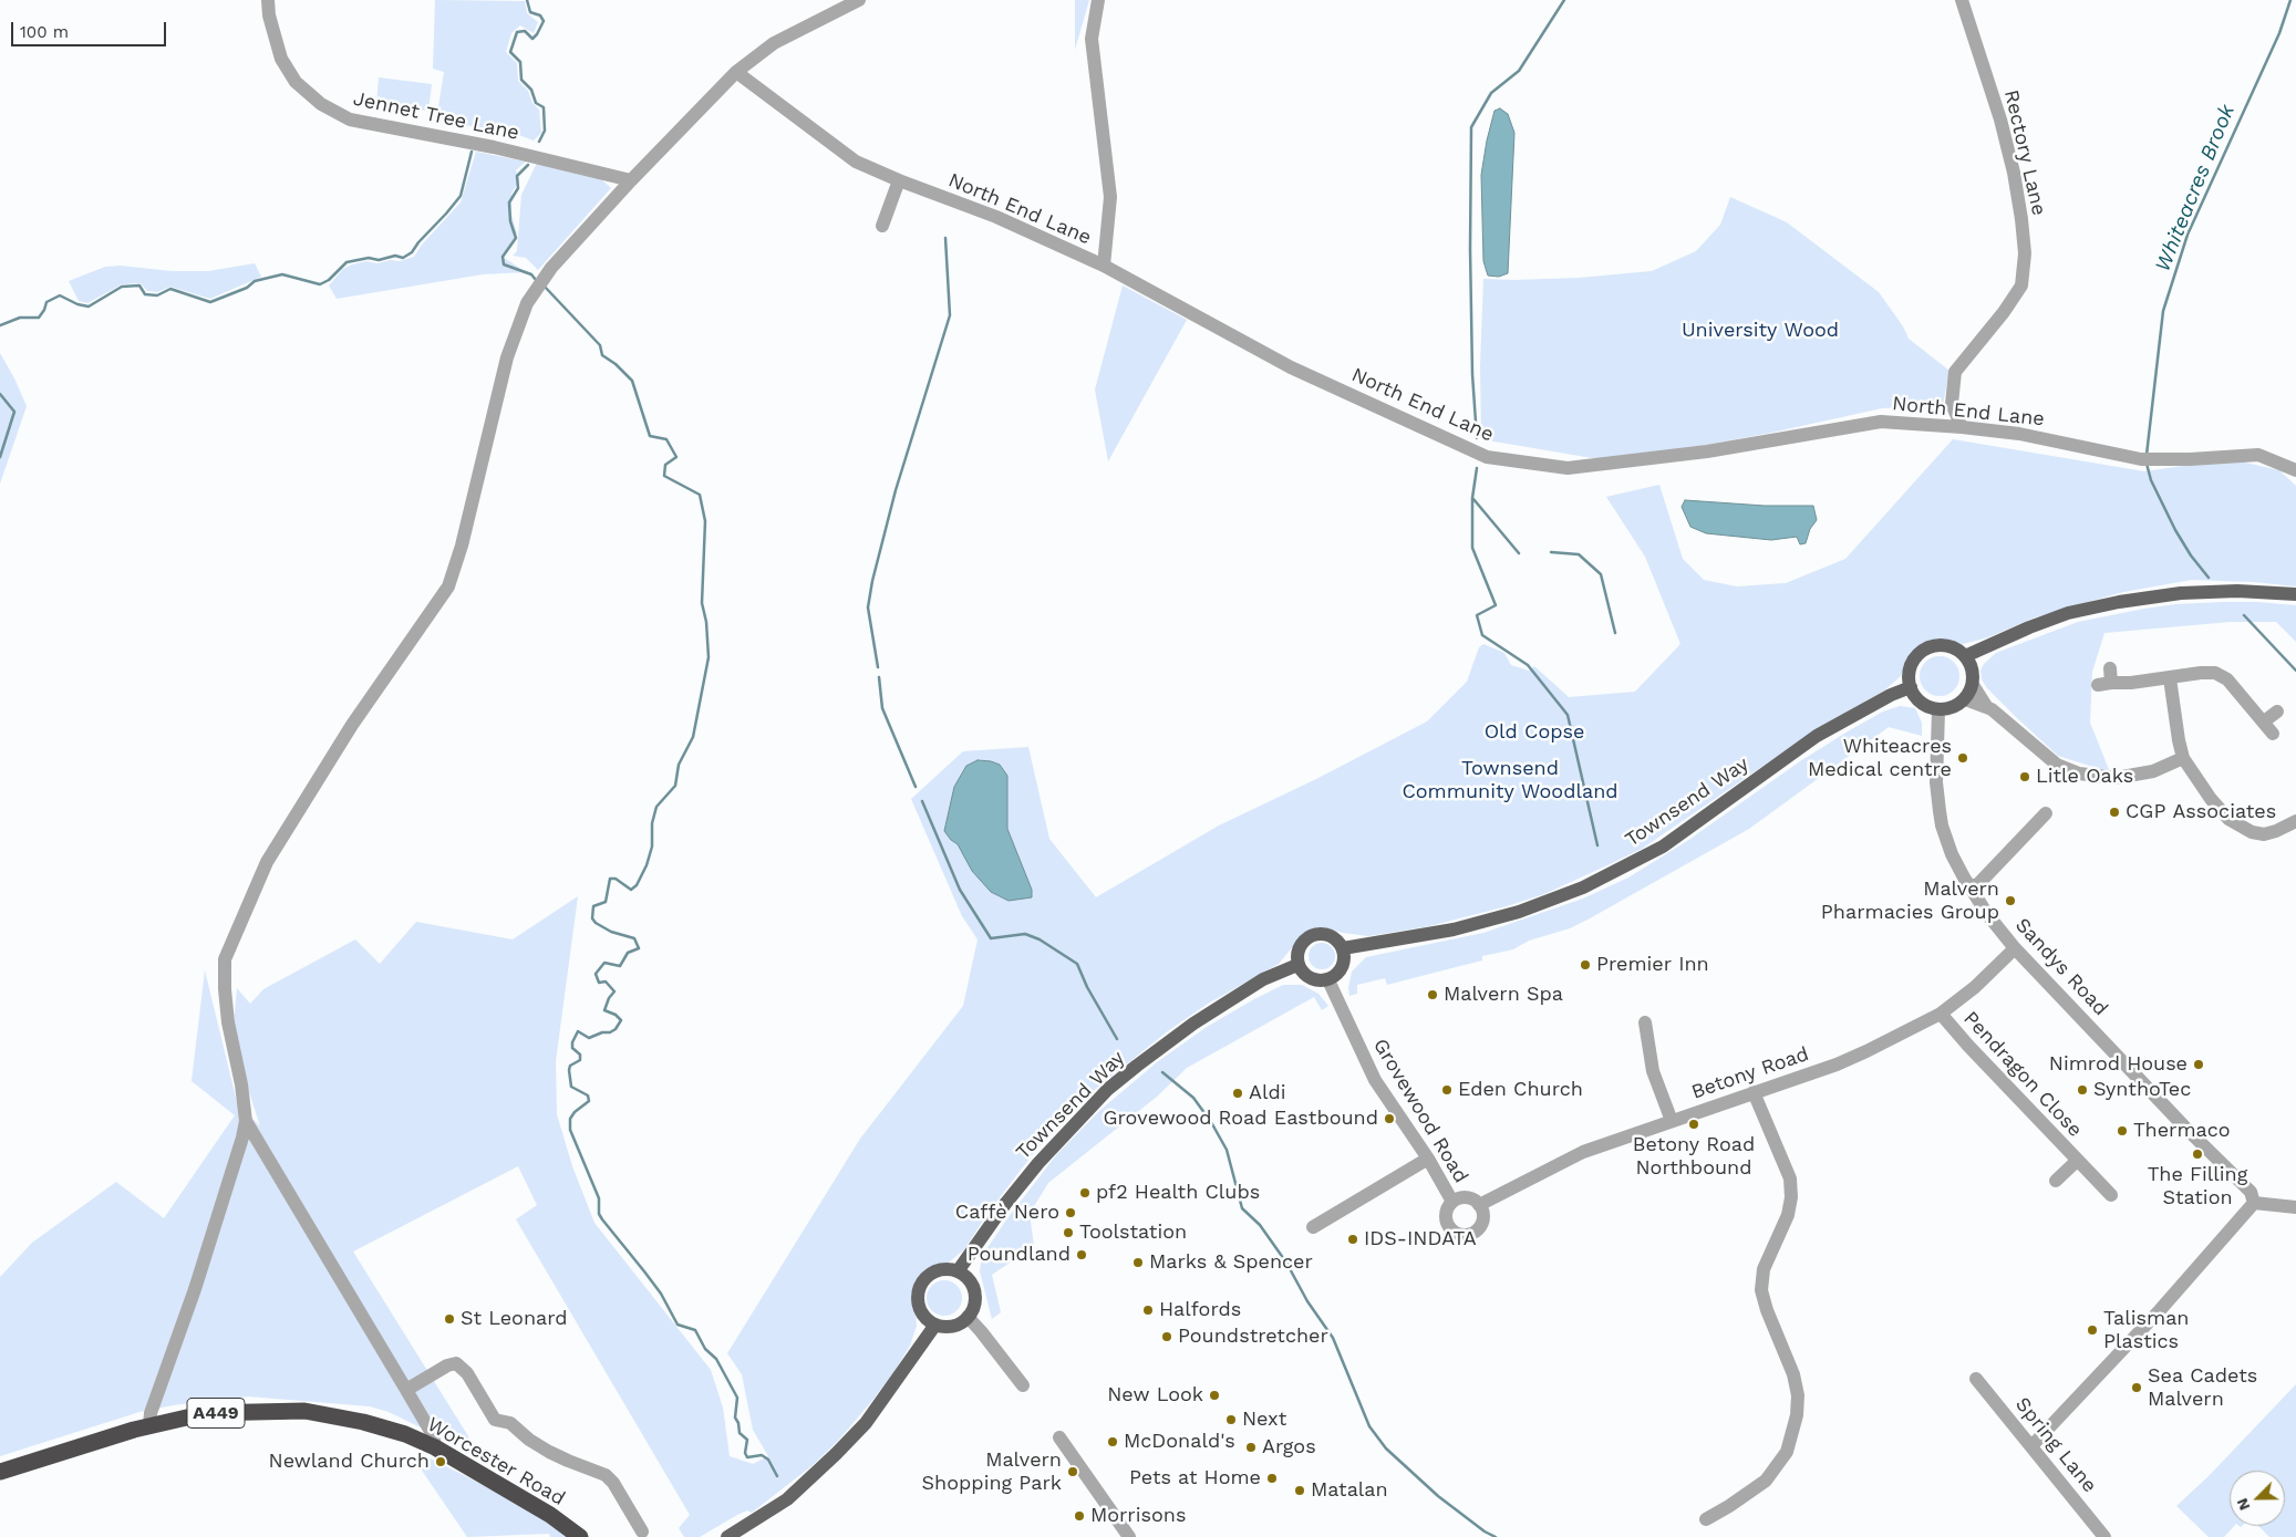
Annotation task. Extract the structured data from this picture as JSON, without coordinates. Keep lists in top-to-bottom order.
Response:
{
  "streets": {
    "highway": ["A449", "Worcester Road"],
    "main road": ["Townsend Way"],
    "street": [
      "Jennet Tree Lane",
      "Rectory Lane",
      "North End Lane",
      "Sandys Road",
      "Betony Road",
      "Pendragon Close",
      "Grovewood Road",
      "Spring Lane"
    ]
  },
  "crossings": [
    ["Rectory Lane", "North End Lane"],
    ["Townsend Way", "Sandys Road"],
    ["Townsend Way", "Grovewood Road"],
    ["Sandys Road", "Betony Road"],
    ["Betony Road", "Pendragon Close"],
    ["Betony Road", "Grovewood Road"]
  ],
  "water": ["Whiteacres Brook"],
  "parks": ["University Wood", "Old Copse", "Townsend Community Woodland"],
  "places": [
    "Whiteacres Medical centre",
    "Litle Oaks",
    "CGP Associates",
    "Malvern Pharmacies Group",
    "Premier Inn",
    "Malvern Spa",
    "Nimrod House",
    "Eden Church",
    "SynthoTec",
    "Aldi",
    "Grovewood Road Eastbound",
    "Betony Road Northbound",
    "Thermaco",
    "The Filling Station",
    "pf2 Health Clubs",
    "Caffè Nero",
    "Toolstation",
    "IDS-INDATA",
    "Poundland",
    "Marks & Spencer",
    "Halfords",
    "St Leonard",
    "Talisman Plastics",
    "Poundstretcher",
    "Sea Cadets Malvern",
    "New Look",
    "Next",
    "McDonald's",
    "Argos",
    "Newland Church",
    "Malvern Shopping Park",
    "Pets at Home",
    "Matalan",
    "Morrisons"
  ],
  "scale_bar": "100 m",
  "north": "bottom left"
}
